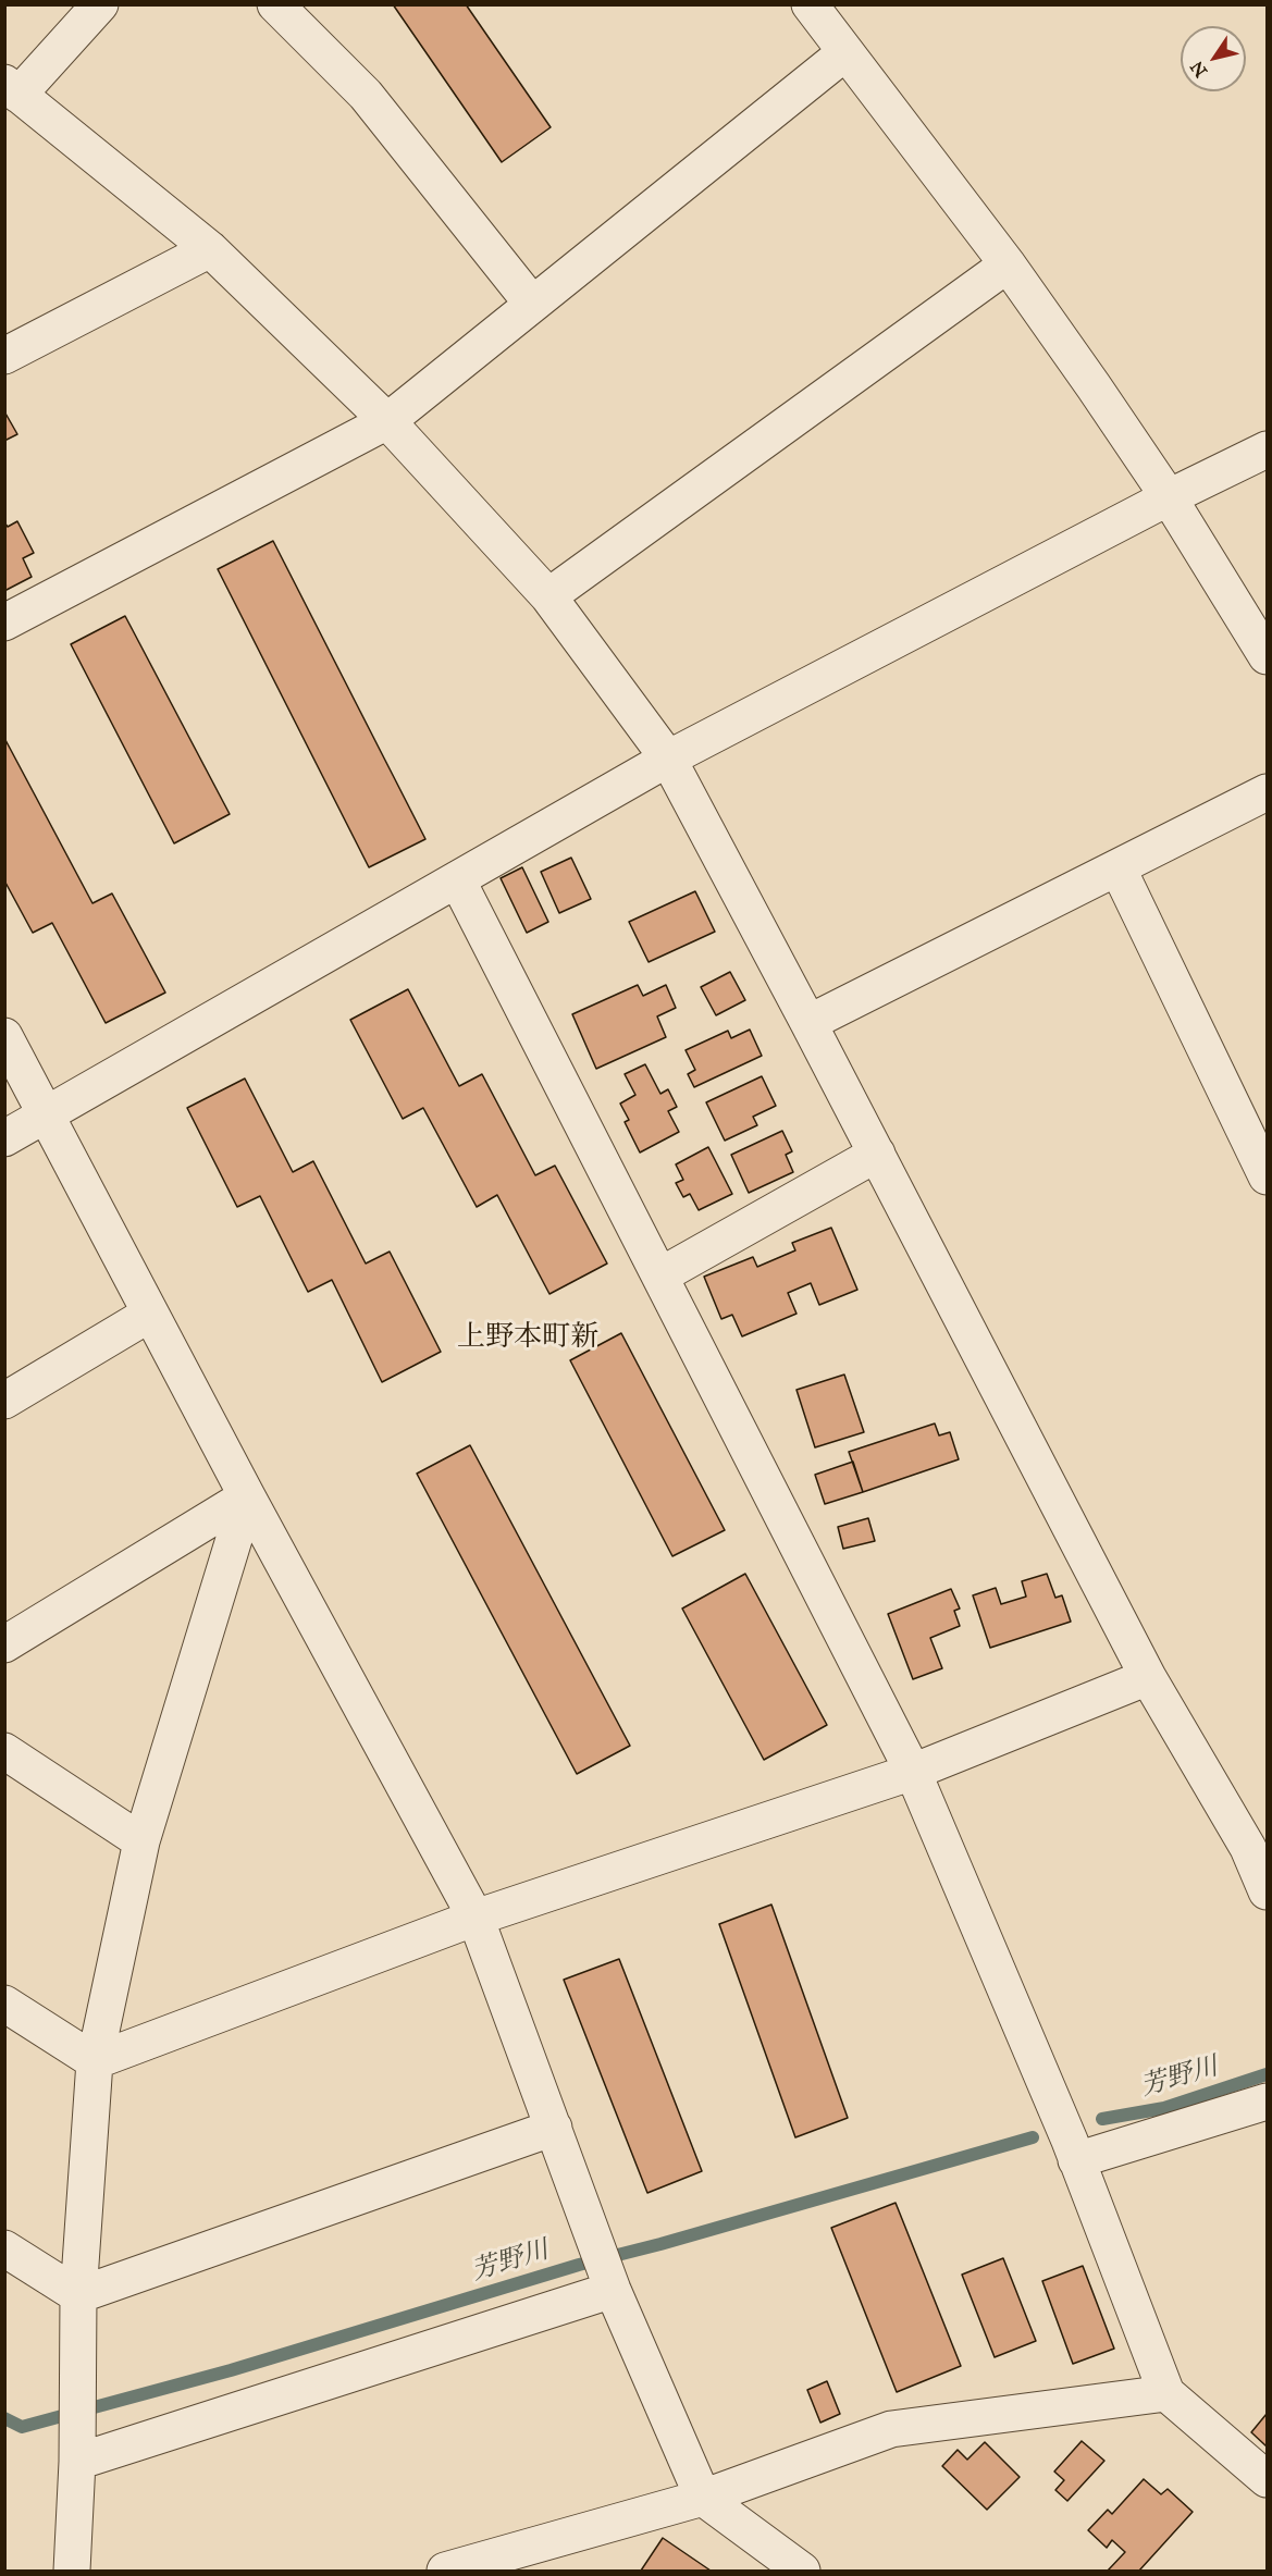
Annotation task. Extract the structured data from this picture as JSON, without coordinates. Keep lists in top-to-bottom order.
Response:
{
  "districts": ["上野本町新"],
  "water": ["芳野川"],
  "north": "bottom left"
}
